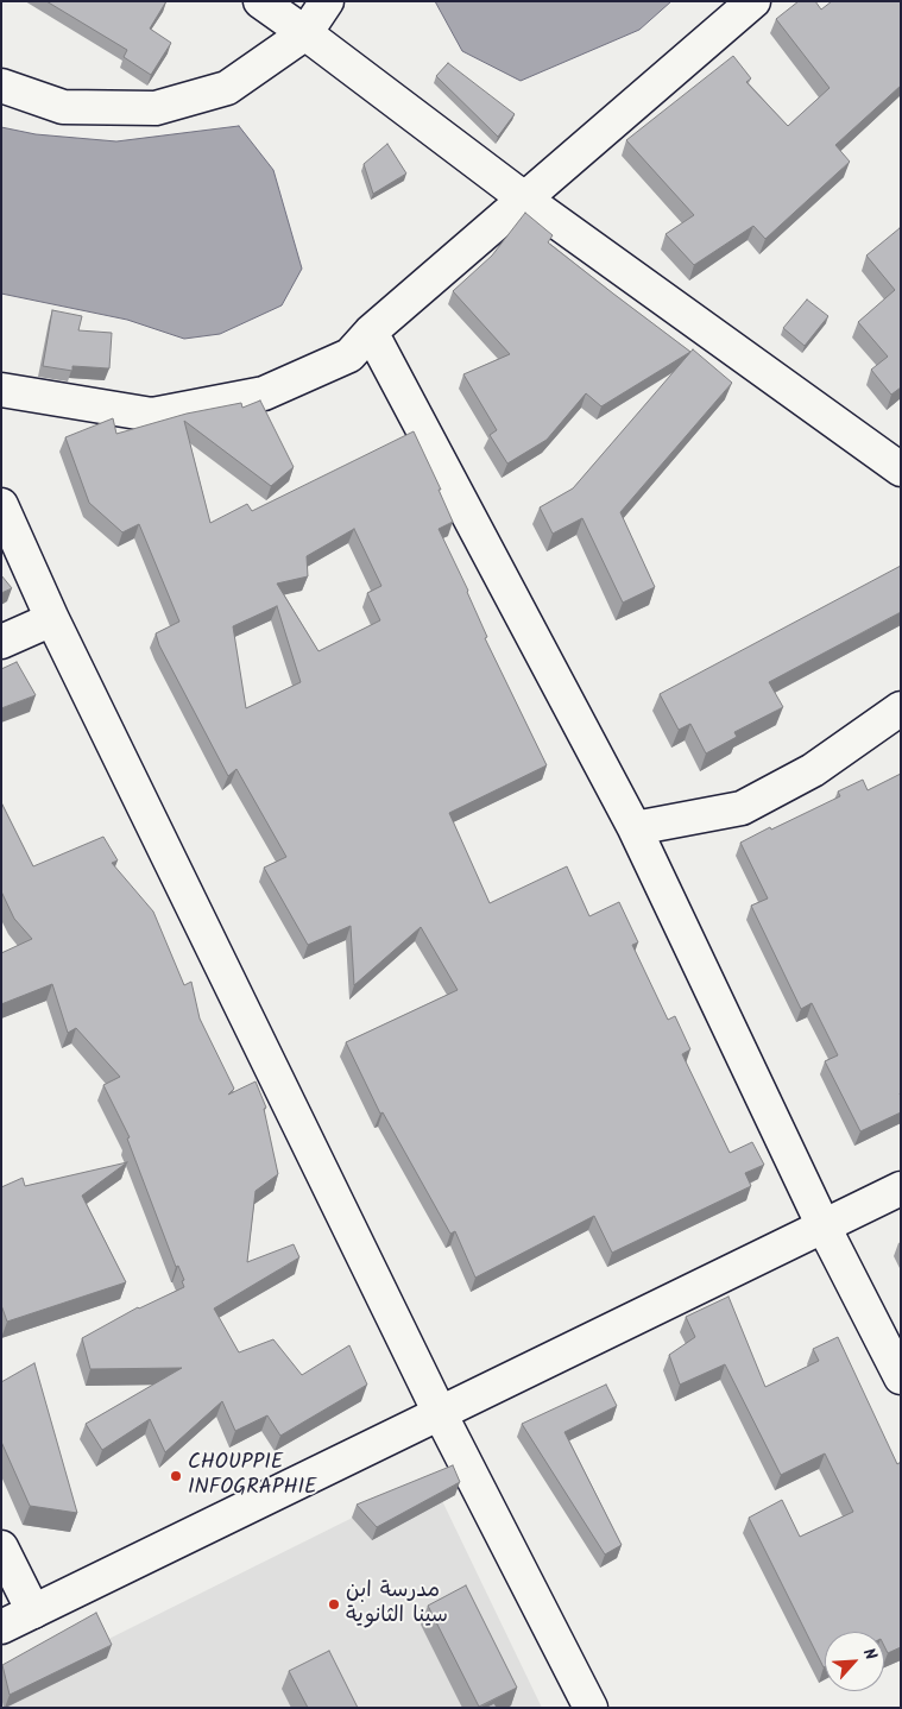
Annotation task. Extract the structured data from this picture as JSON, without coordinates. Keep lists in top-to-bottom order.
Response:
{
  "places": ["CHOUPPIE INFOGRAPHIE", "مدرسة ابن سينا الثانوية"],
  "north": "top right"
}
